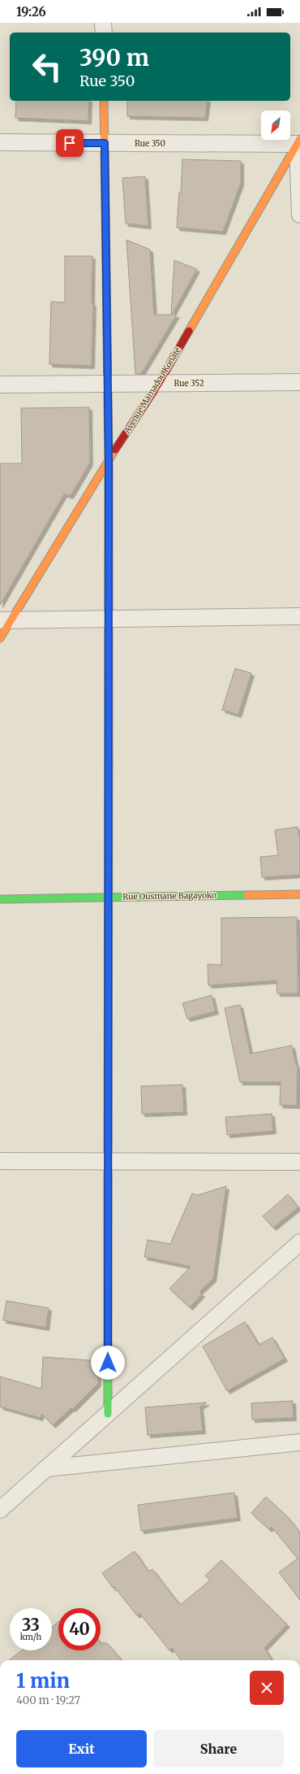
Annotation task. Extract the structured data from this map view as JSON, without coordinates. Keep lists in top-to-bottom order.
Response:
{
  "streets": {
    "street": [
      "Rue 350",
      "Rue 352",
      "Avenue Mamadou Konaté",
      "Rue Ousmane Bagayoko"
    ]
  },
  "crossings": [
    ["Rue 350", "Avenue Mamadou Konaté"],
    ["Rue 352", "Avenue Mamadou Konaté"]
  ],
  "north": "bottom left",
  "page": {
    "status": "19:26",
    "turn": ["390 m", "Rue 350"],
    "speed": "33 km/h",
    "limit": "40",
    "heading": ["1 min", "400 m · 19:27"],
    "buttons": ["Exit", "Share"]
  }
}
